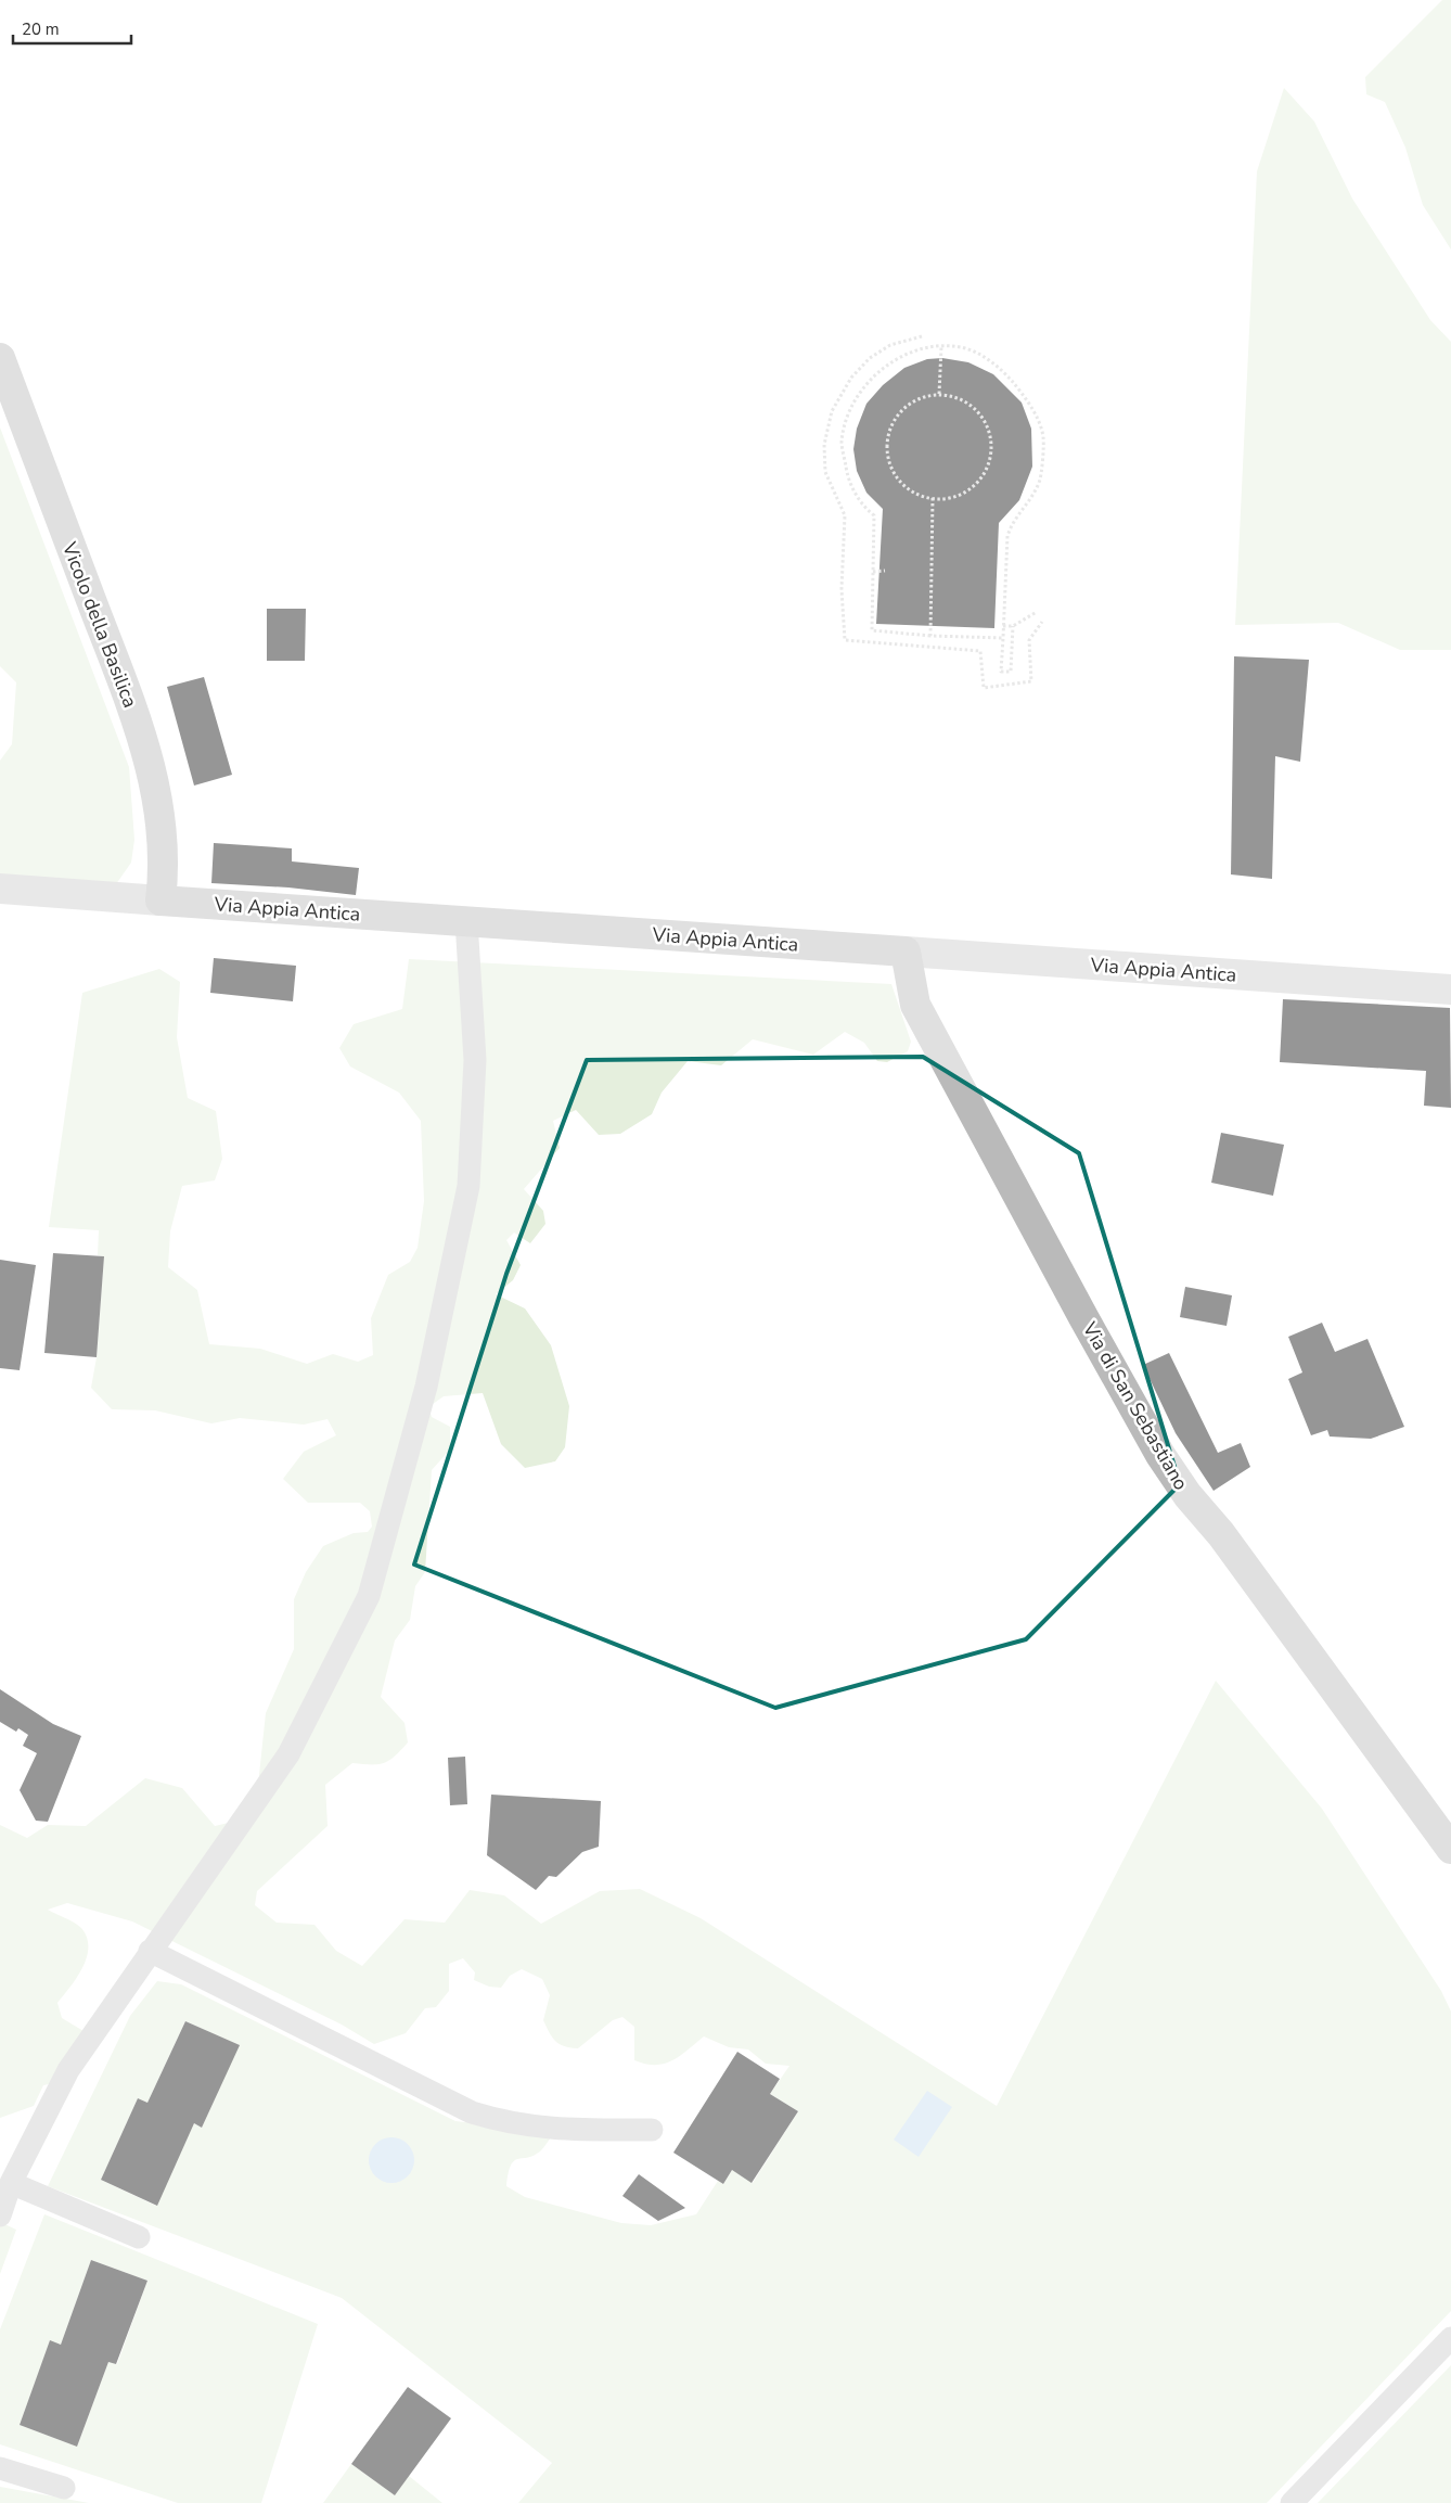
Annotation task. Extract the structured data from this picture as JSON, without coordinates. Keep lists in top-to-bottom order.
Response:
{
  "streets": {
    "main road": ["Vicolo della Basilica", "Via Appia Antica", "Via di San Sebastiano"]
  },
  "crossings": [
    ["Vicolo della Basilica", "Via Appia Antica"],
    ["Via Appia Antica", "Via di San Sebastiano"]
  ],
  "scale_bar": "20 m"
}
